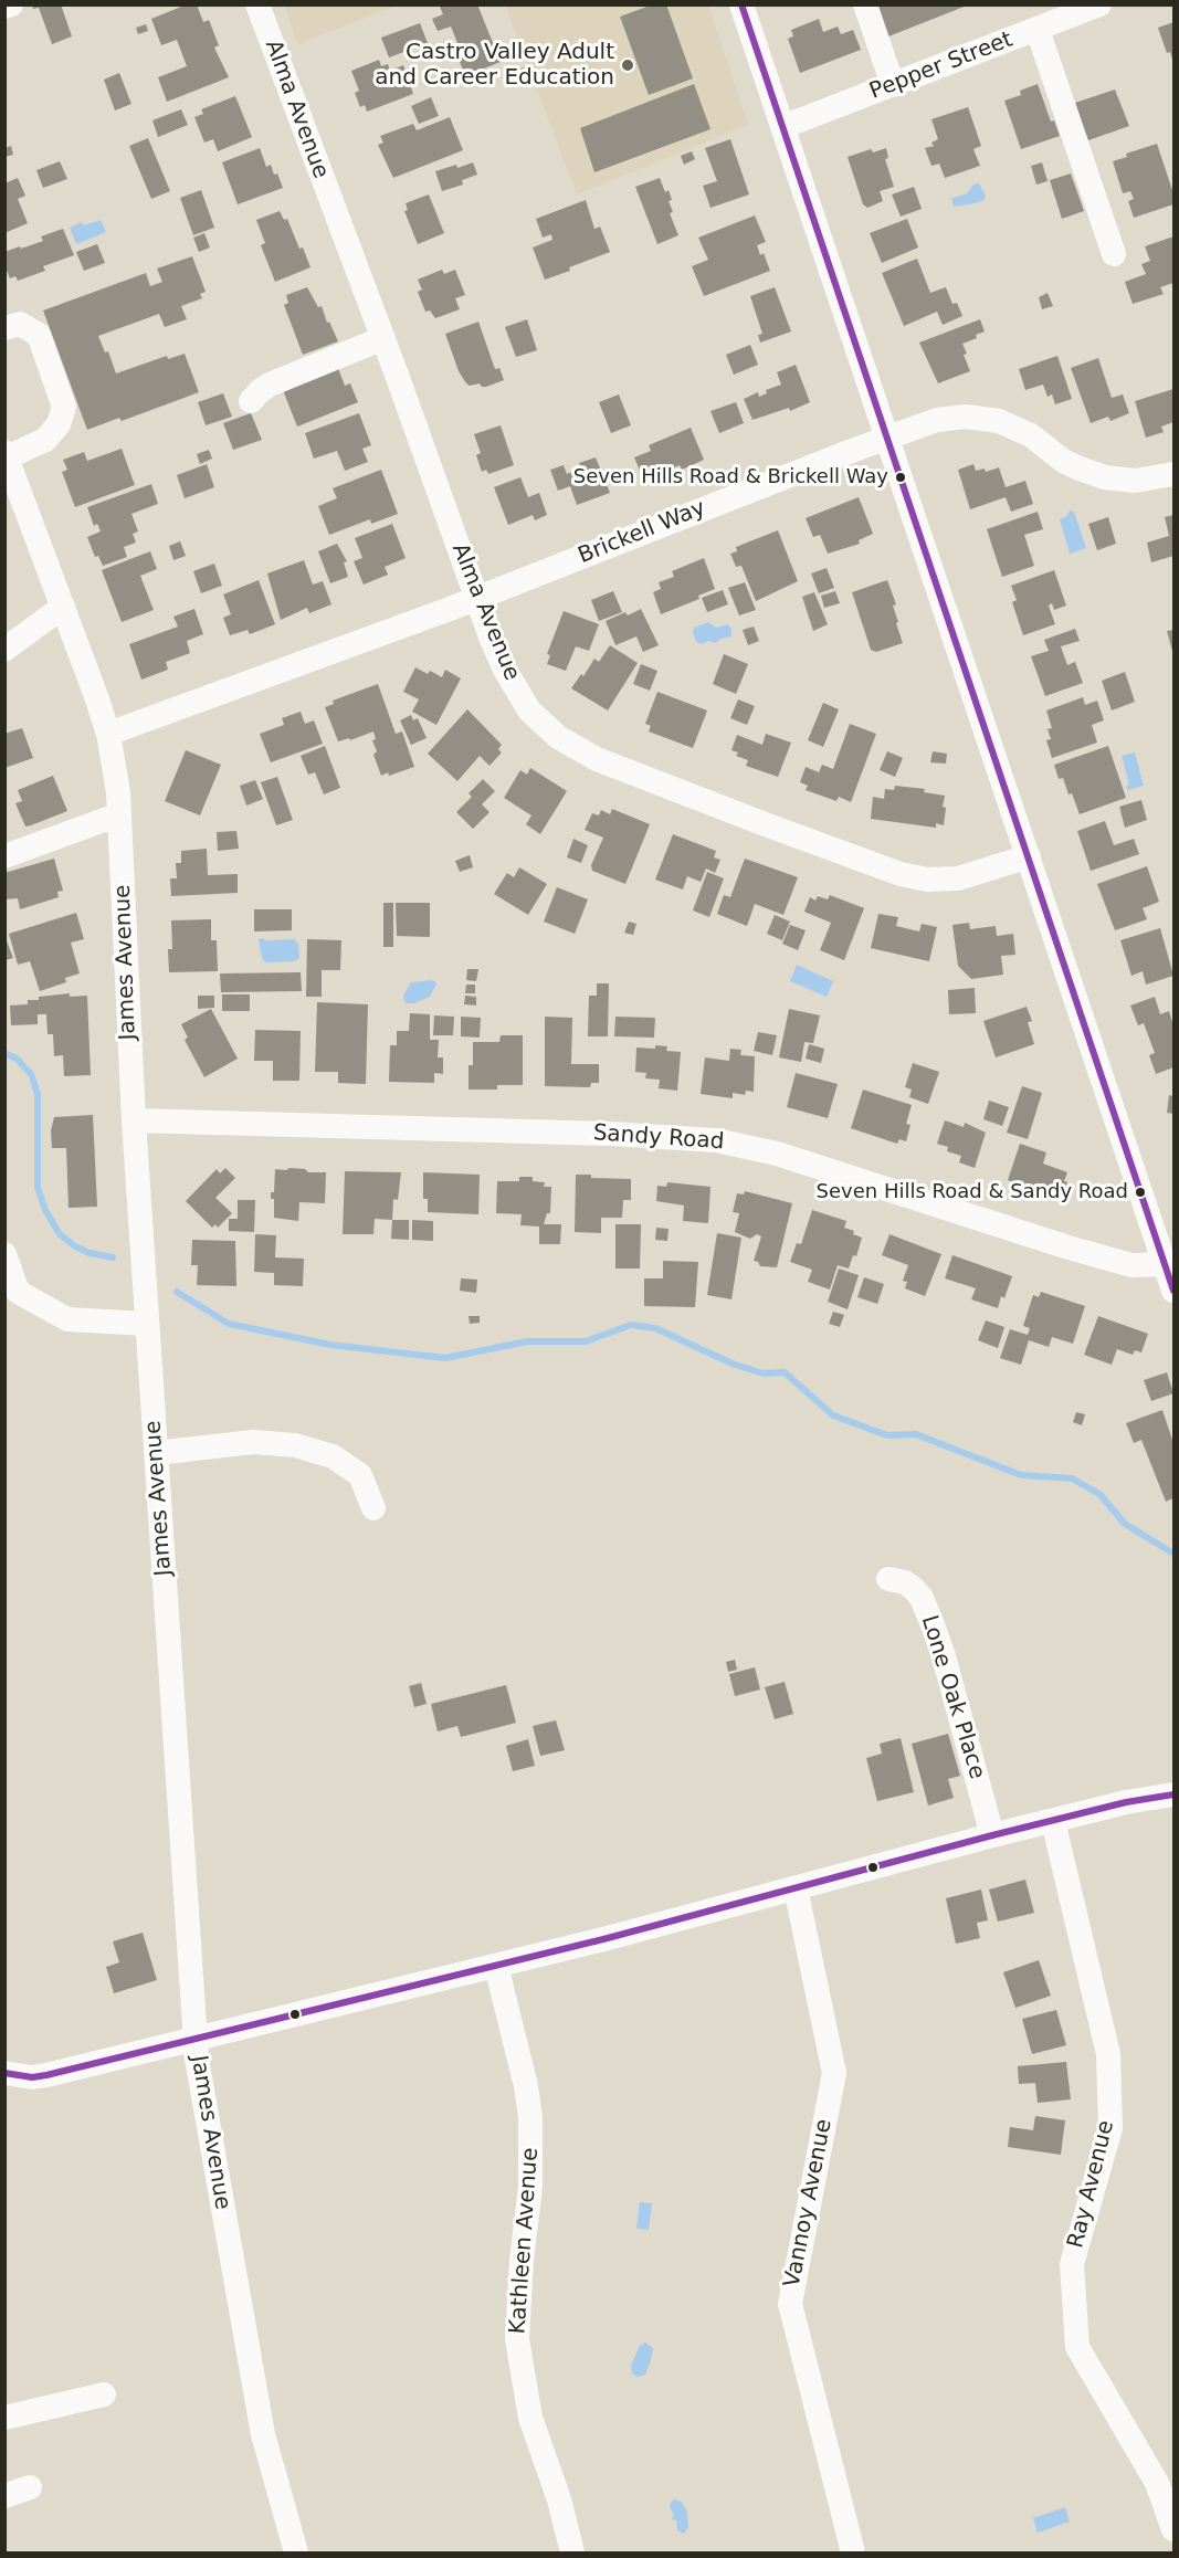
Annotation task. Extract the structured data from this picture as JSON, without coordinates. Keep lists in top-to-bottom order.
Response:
{
  "streets": {
    "street": [
      "Pepper Street",
      "Alma Avenue",
      "Brickell Way",
      "James Avenue",
      "Sandy Road",
      "Lone Oak Place",
      "Ray Avenue",
      "Vannoy Avenue",
      "Kathleen Avenue"
    ]
  },
  "crossings": [
    ["Alma Avenue", "Brickell Way"],
    ["Brickell Way", "James Avenue"],
    ["James Avenue", "Sandy Road"]
  ],
  "places": ["Castro Valley Adult and Career Education", "Seven Hills Road & Brickell Way", "Seven Hills Road & Sandy Road"]
}
